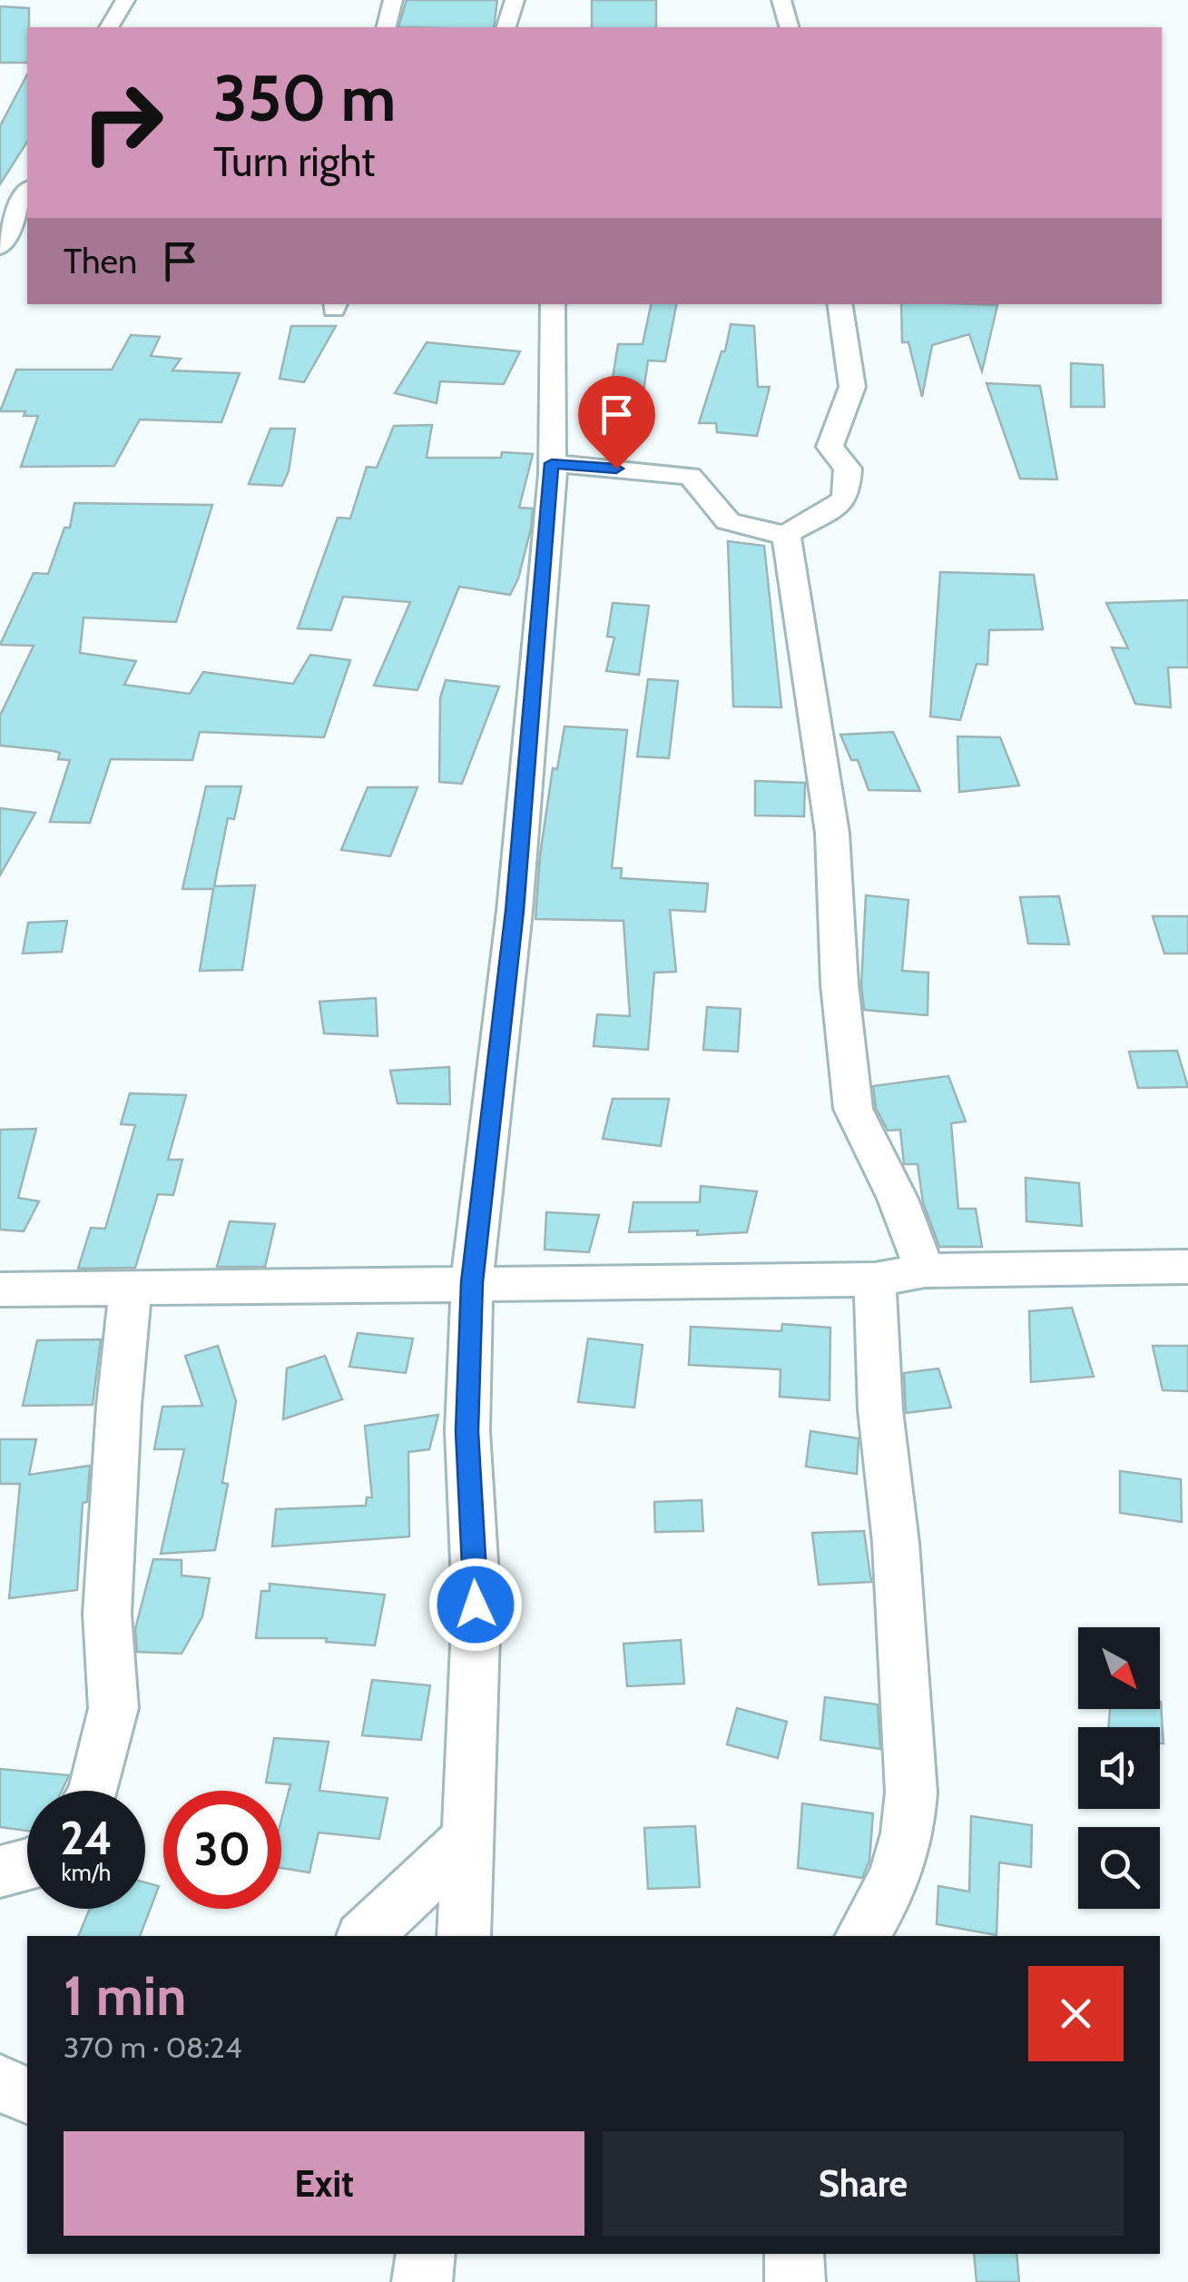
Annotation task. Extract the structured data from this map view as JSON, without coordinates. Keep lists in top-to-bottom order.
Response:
{
  "north": "bottom right",
  "page": {
    "turn": ["350 m", "Turn right"],
    "then": "Then",
    "speed": "24 km/h",
    "limit": "30",
    "heading": ["1 min", "370 m · 08:24"],
    "buttons": ["Exit", "Share"]
  }
}
